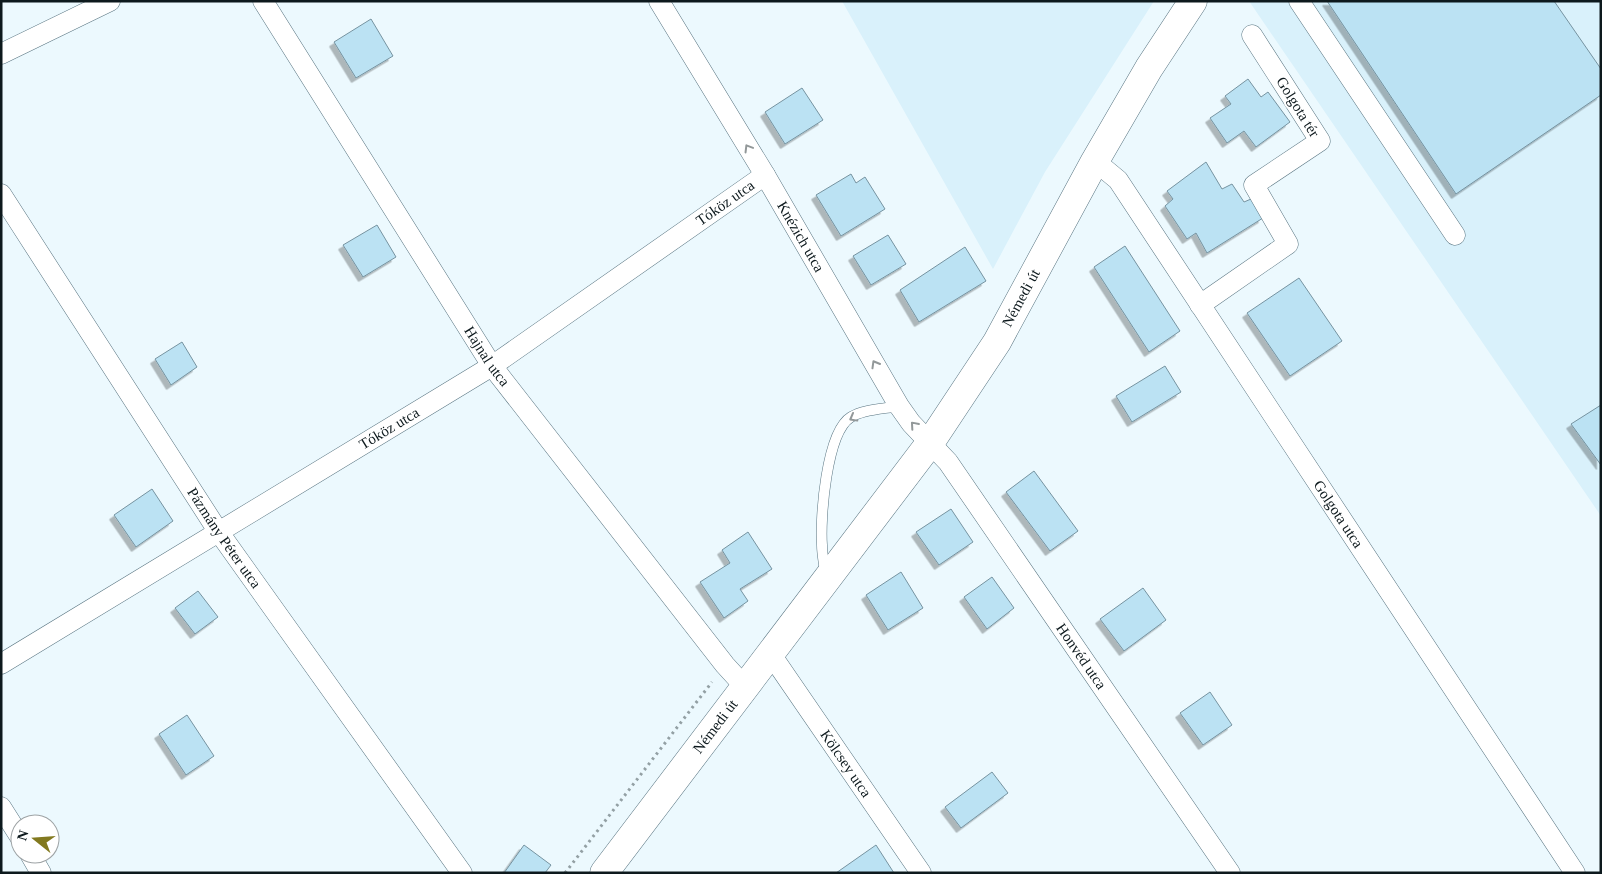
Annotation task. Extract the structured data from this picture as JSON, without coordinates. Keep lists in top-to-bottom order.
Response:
{
  "streets": {
    "main road": ["Némedi út"],
    "street": [
      "Golgota tér",
      "Tóköz utca",
      "Knézich utca",
      "Hajnal utca",
      "Golgota utca",
      "Pázmány Péter utca",
      "Honvéd utca",
      "Kölcsey utca"
    ]
  },
  "crossings": [
    ["Golgota tér", "Golgota utca"],
    ["Tóköz utca", "Knézich utca"],
    ["Tóköz utca", "Hajnal utca"],
    ["Tóköz utca", "Pázmány Péter utca"],
    ["Knézich utca", "Némedi út"],
    ["Knézich utca", "Honvéd utca"],
    ["Némedi út", "Hajnal utca"],
    ["Némedi út", "Golgota utca"],
    ["Némedi út", "Honvéd utca"],
    ["Némedi út", "Kölcsey utca"]
  ],
  "one_way": ["Knézich utca"],
  "north": "left"
}
